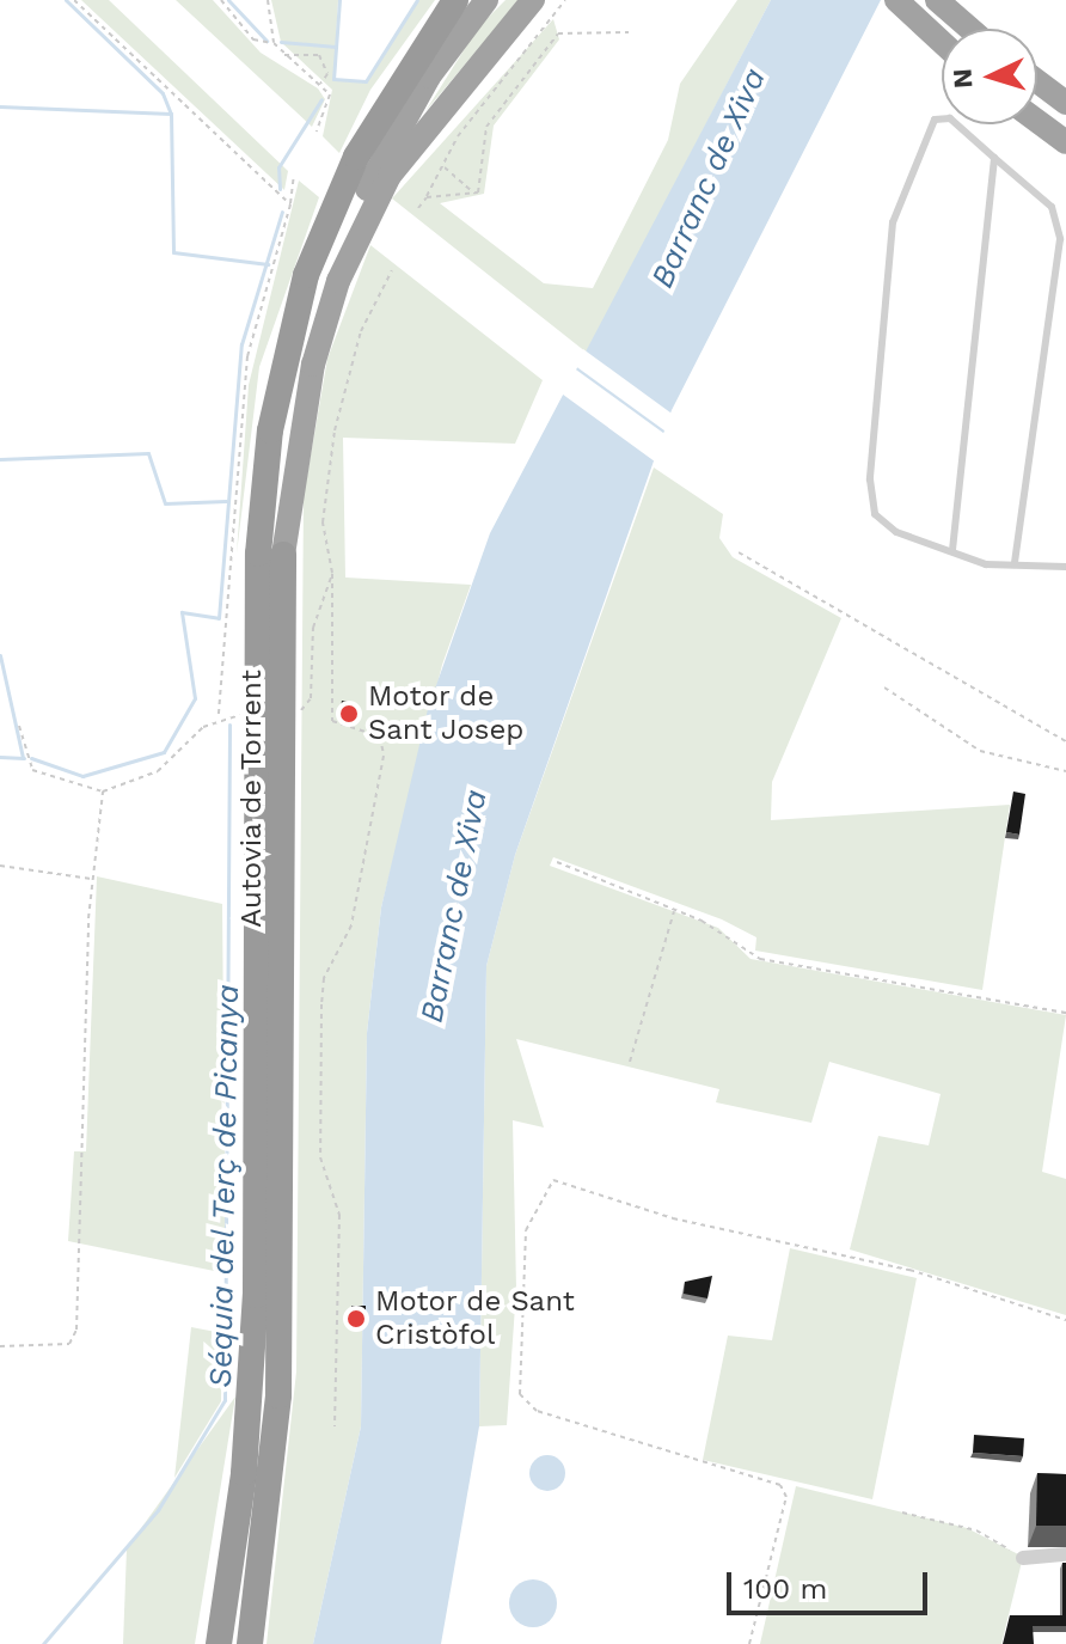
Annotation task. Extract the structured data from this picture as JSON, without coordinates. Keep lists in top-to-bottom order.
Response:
{
  "streets": {
    "highway": ["Autovia de Torrent"]
  },
  "water": ["Barranc de Xiva", "Séquia del Terç de Picanya"],
  "places": ["Motor de Sant Josep", "Motor de Sant Cristòfol"],
  "scale_bar": "100 m",
  "north": "left"
}
